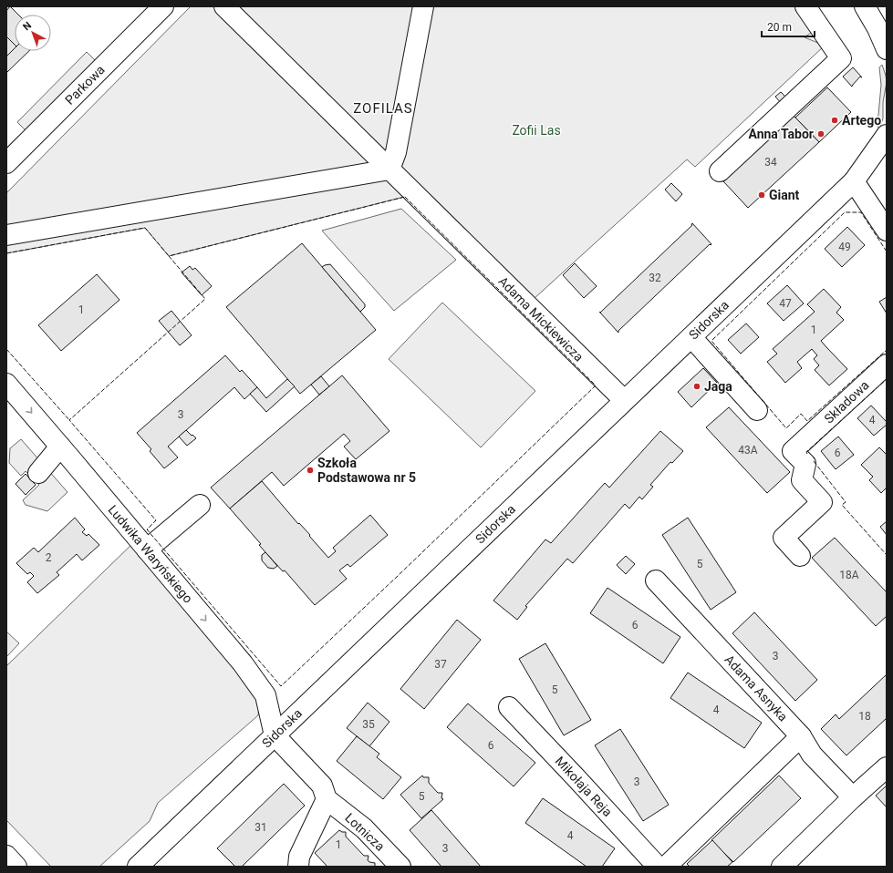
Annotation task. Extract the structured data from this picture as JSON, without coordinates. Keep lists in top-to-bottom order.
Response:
{
  "streets": {
    "street": [
      "Parkowa",
      "Adama Mickiewicza",
      "Sidorska",
      "Składowa",
      "Ludwika Waryńskiego",
      "Adama Asnyka",
      "Mikołaja Reja",
      "Lotnicza"
    ]
  },
  "crossings": [
    ["Adama Mickiewicza", "Sidorska"],
    ["Sidorska", "Ludwika Waryńskiego"],
    ["Sidorska", "Lotnicza"],
    ["Ludwika Waryńskiego", "Lotnicza"]
  ],
  "one_way": ["Ludwika Waryńskiego"],
  "districts": ["ZOFILAS"],
  "parks": ["Zofii Las"],
  "places": [
    "Artego",
    "Anna Tabor",
    "Giant",
    "Jaga",
    "Szkoła Podstawowa nr 5"
  ],
  "house_numbers": [
    "34",
    "49",
    "32",
    "47",
    "1",
    "1",
    "3",
    "4",
    "43A",
    "6",
    "2",
    "5",
    "18A",
    "6",
    "3",
    "37",
    "5",
    "4",
    "18",
    "35",
    "6",
    "3",
    "5",
    "31",
    "4",
    "1",
    "3"
  ],
  "scale_bar": "20 m",
  "north": "top left"
}
